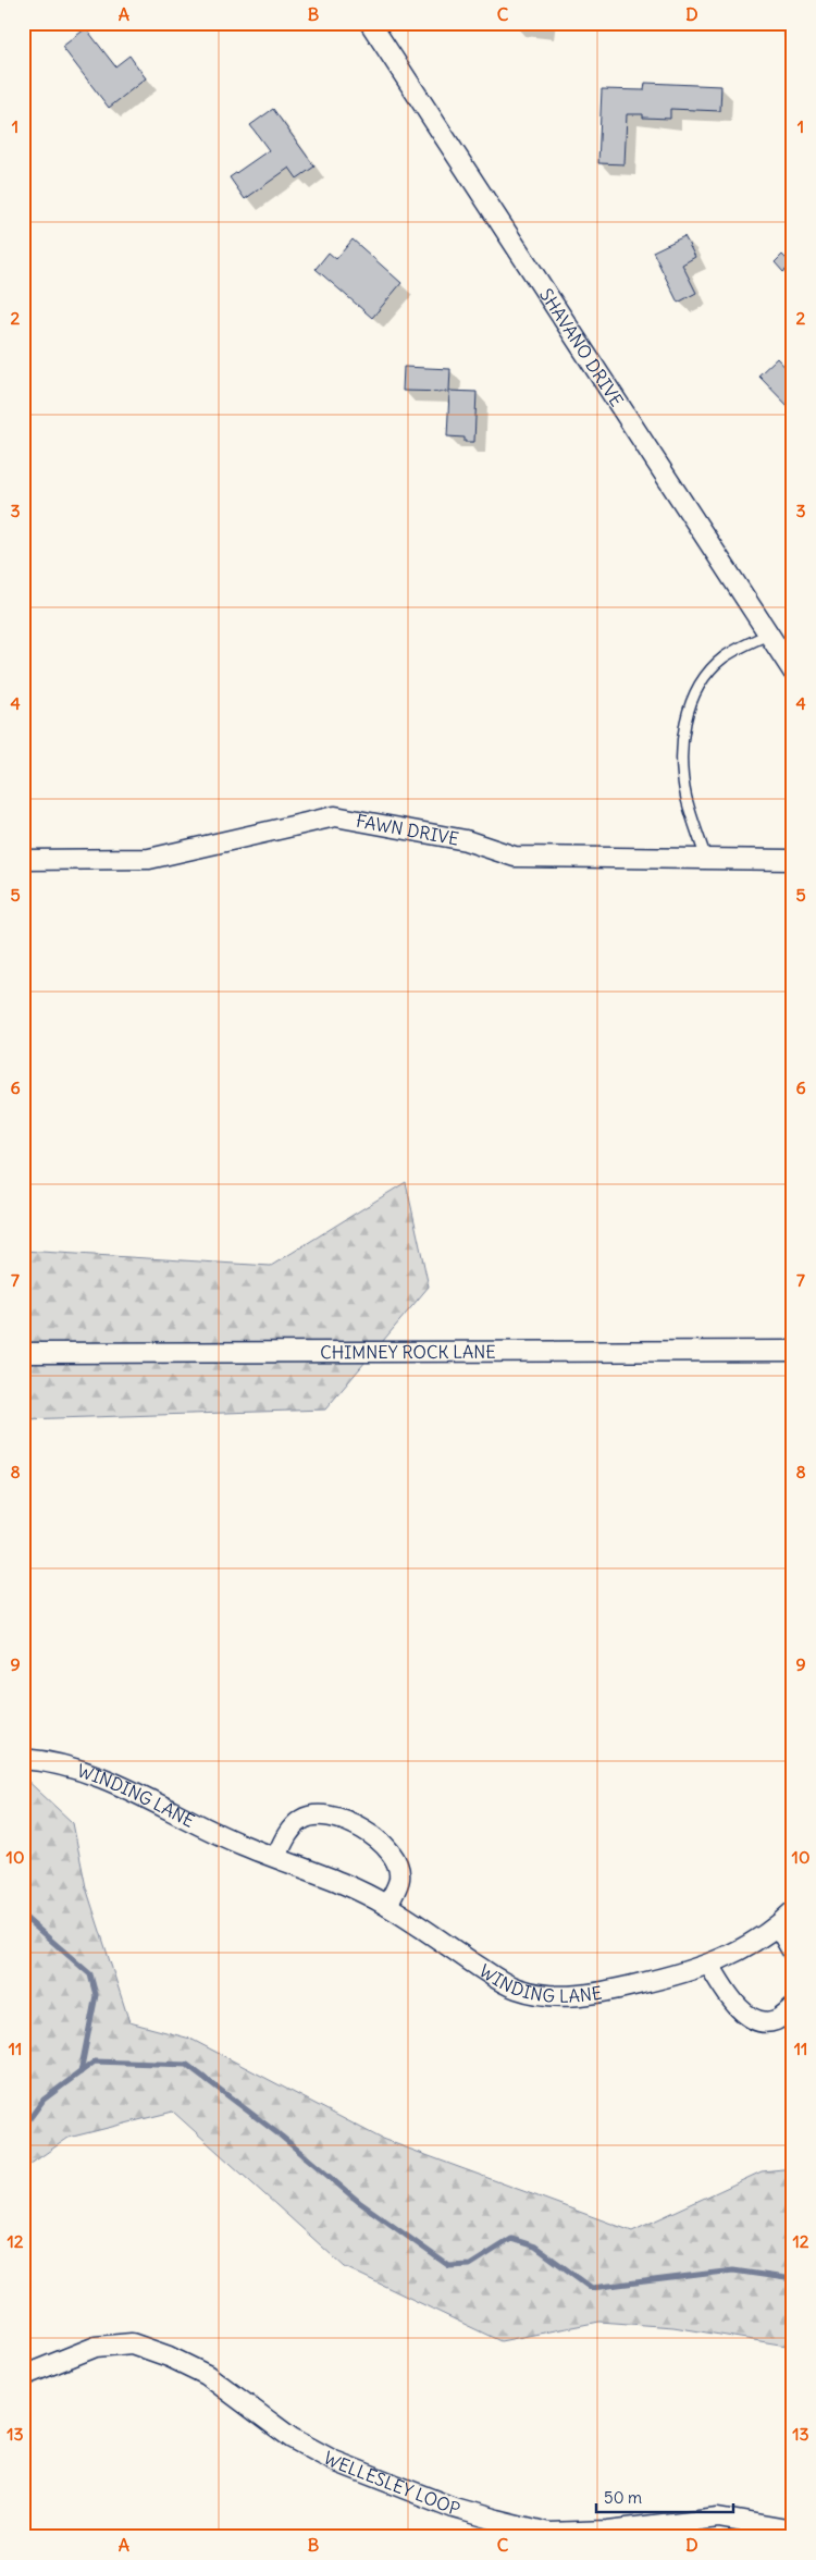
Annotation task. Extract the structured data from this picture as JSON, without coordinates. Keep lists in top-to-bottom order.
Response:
{
  "streets": {
    "street": [
      "SHAVANO DRIVE",
      "FAWN DRIVE",
      "CHIMNEY ROCK LANE",
      "WINDING LANE",
      "WELLESLEY LOOP"
    ]
  },
  "scale_bar": "50 m",
  "grid": {
    "columns": [
      "A",
      "B",
      "C",
      "D"
    ],
    "rows": [
      "1",
      "2",
      "3",
      "4",
      "5",
      "6",
      "7",
      "8",
      "9",
      "10",
      "11",
      "12",
      "13"
    ]
  }
}
